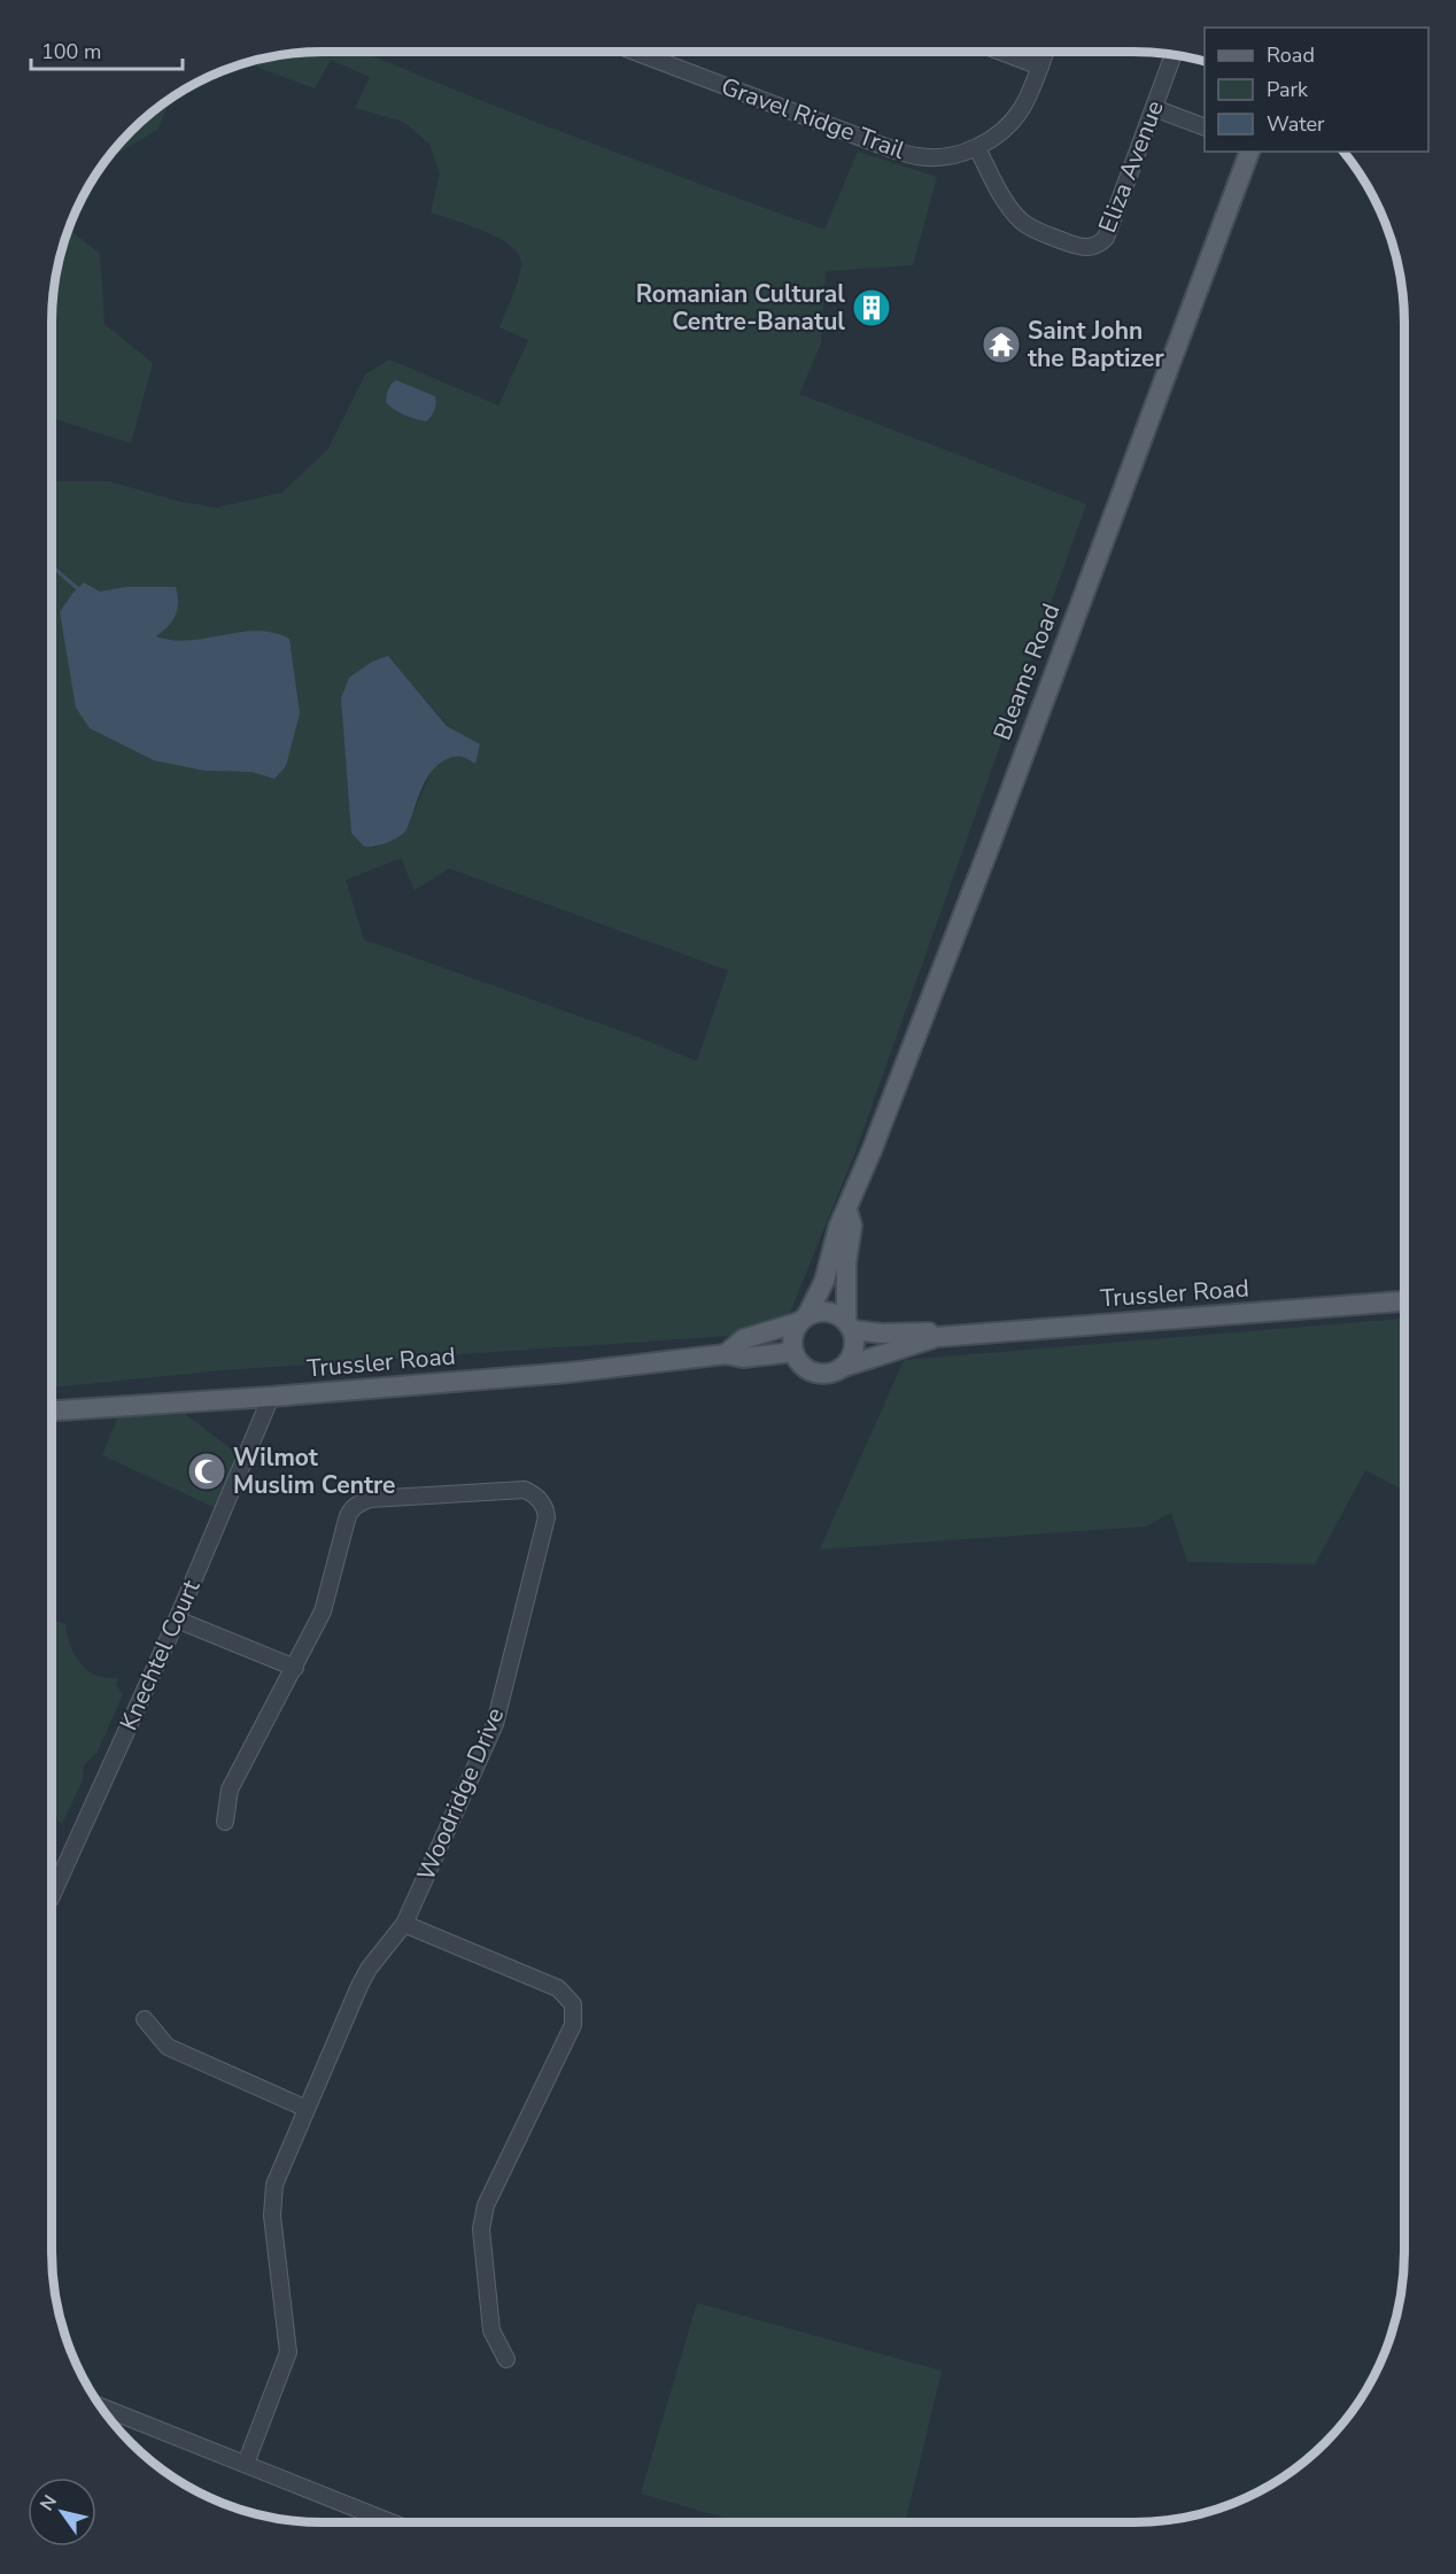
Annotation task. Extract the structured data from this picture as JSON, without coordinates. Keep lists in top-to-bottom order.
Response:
{
  "streets": {
    "main road": ["Bleams Road", "Trussler Road"],
    "street": [
      "Gravel Ridge Trail",
      "Eliza Avenue",
      "Knechtel Court",
      "Woodridge Drive"
    ]
  },
  "crossings": [
    ["Gravel Ridge Trail", "Eliza Avenue"],
    ["Bleams Road", "Trussler Road"],
    ["Trussler Road", "Knechtel Court"]
  ],
  "places": {
    "building": ["Romanian Cultural Centre-Banatul"],
    "temple": ["Saint John the Baptizer"],
    "mosque": ["Wilmot Muslim Centre"]
  },
  "legend": ["Road", "Park", "Water"],
  "scale_bar": "100 m",
  "north": "top left"
}
